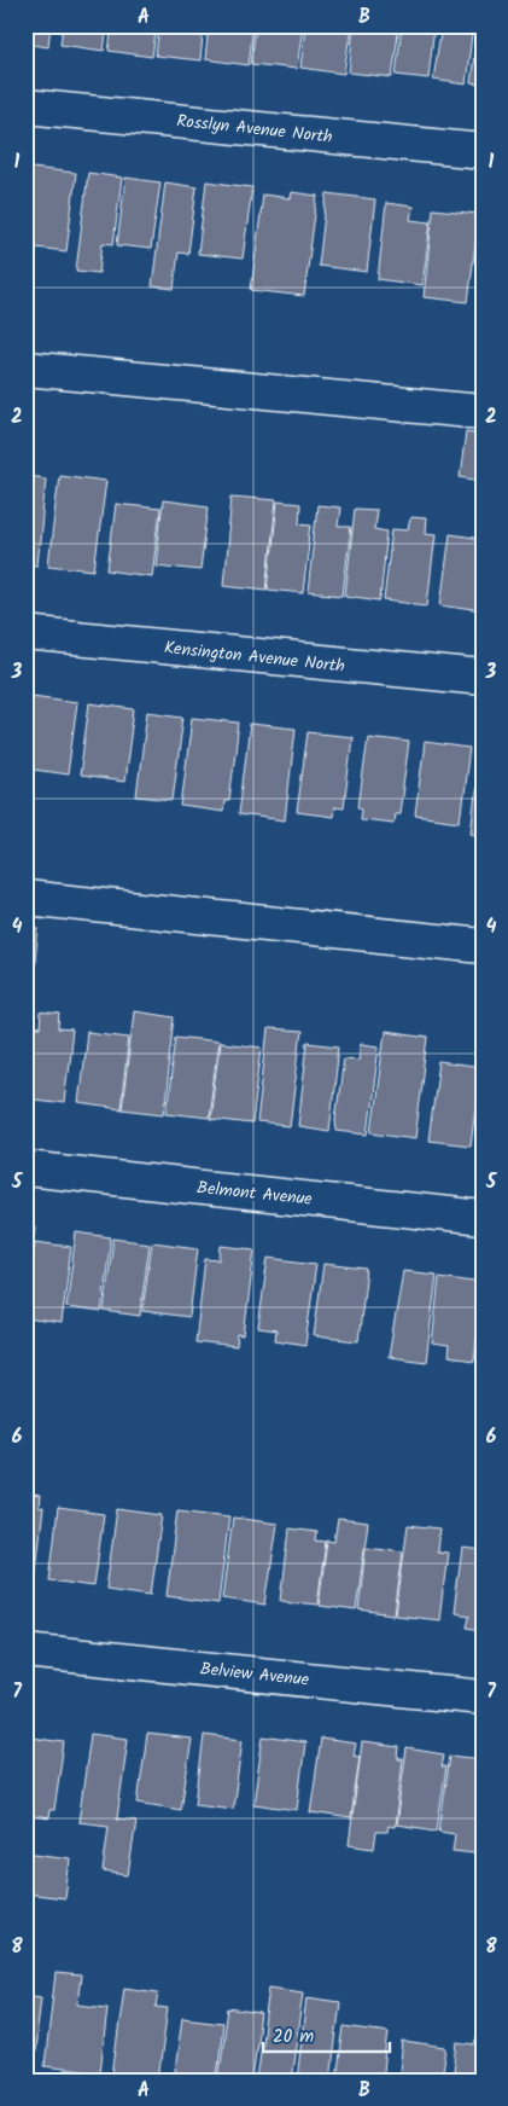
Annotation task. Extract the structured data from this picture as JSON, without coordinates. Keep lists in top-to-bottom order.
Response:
{
  "streets": {
    "street": [
      "Rosslyn Avenue North",
      "Kensington Avenue North",
      "Belmont Avenue",
      "Belview Avenue"
    ]
  },
  "scale_bar": "20 m",
  "grid": {
    "columns": ["A", "B"],
    "rows": [
      "1",
      "2",
      "3",
      "4",
      "5",
      "6",
      "7",
      "8"
    ]
  }
}
